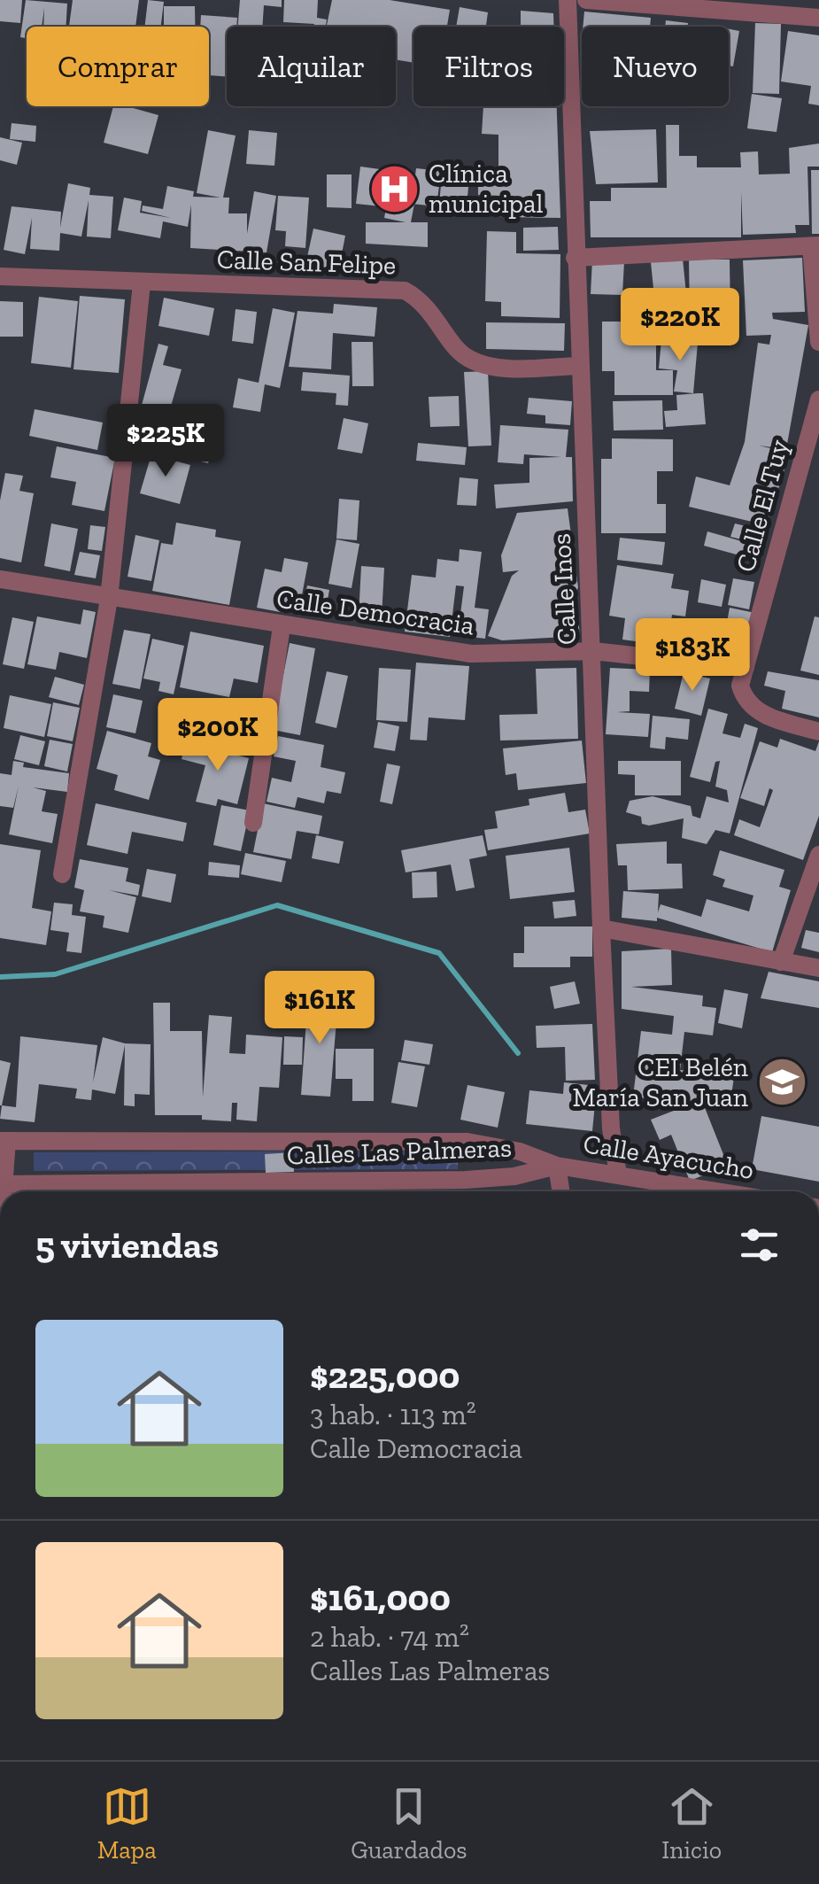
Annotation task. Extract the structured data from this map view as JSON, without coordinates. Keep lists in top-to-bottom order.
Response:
{
  "streets": {
    "street": [
      "Calle San Felipe",
      "Calle El Tuy",
      "Calle Inos",
      "Calle Democracia",
      "Calles Las Palmeras",
      "Calle Ayacucho"
    ]
  },
  "crossings": [
    ["Calle San Felipe", "Calle Inos"],
    ["Calle El Tuy", "Calle Democracia"],
    ["Calle Inos", "Calle Democracia"],
    ["Calle Inos", "Calle Ayacucho"],
    ["Calles Las Palmeras", "Calle Ayacucho"]
  ],
  "places": {
    "hospital": ["Clínica municipal"],
    "school or university": ["CEI Belén María San Juan"]
  },
  "page": {
    "chip": [
      "Comprar",
      "Alquilar",
      "Filtros",
      "Nuevo"
    ],
    "price": [
      "$220K",
      "$225K",
      "$183K",
      "$200K",
      "$161K"
    ],
    "heading": "5 viviendas",
    "list": [
      {
        "name": "$225,000",
        "note": "3 hab. · 113 m² · Calle Democracia"
      },
      {
        "name": "$161,000",
        "note": "2 hab. · 74 m² · Calles Las Palmeras"
      }
    ],
    "tabs": ["Mapa", "Guardados", "Inicio"]
  }
}
